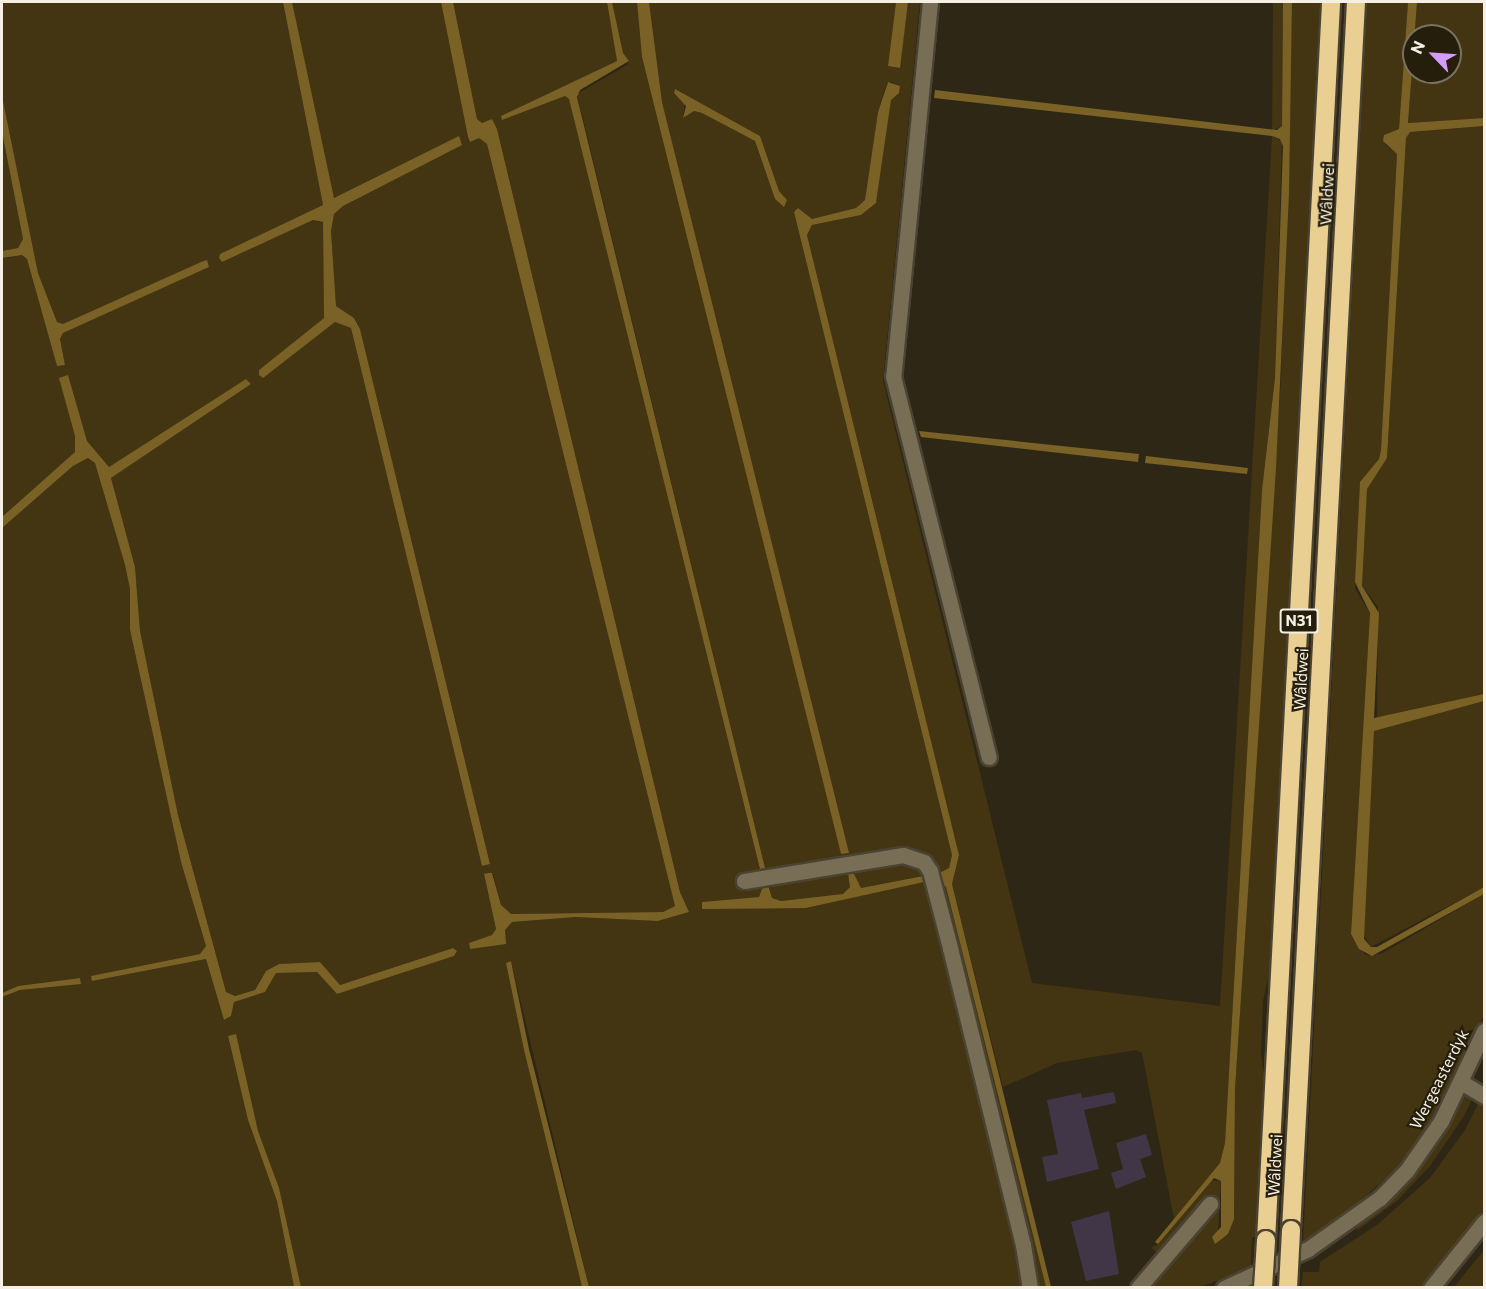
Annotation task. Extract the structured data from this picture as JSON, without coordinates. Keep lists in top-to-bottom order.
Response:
{
  "streets": {
    "highway": ["Wâldwei", "N31"],
    "street": ["Wergeasterdyk"]
  },
  "north": "top left"
}
